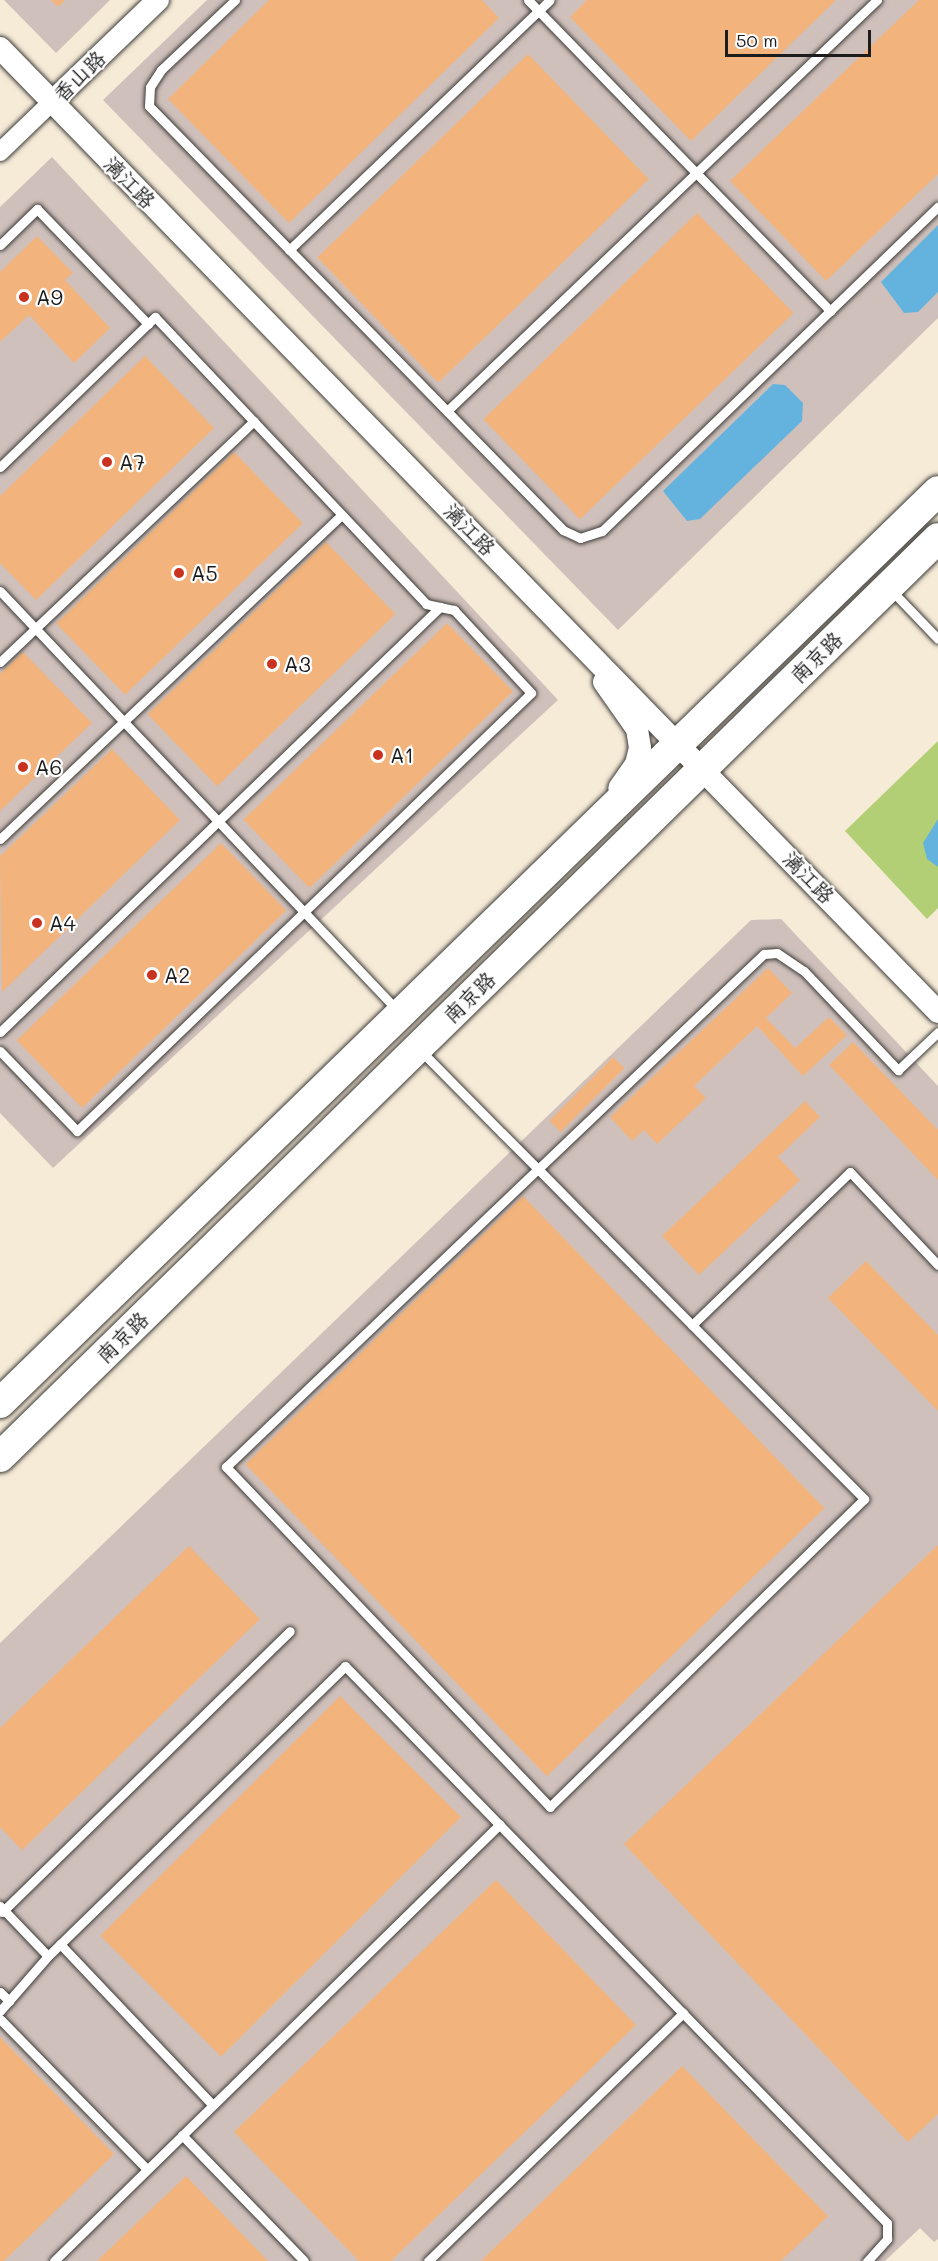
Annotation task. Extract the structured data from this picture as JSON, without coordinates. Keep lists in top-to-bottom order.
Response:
{
  "streets": {
    "main road": ["南京路"],
    "street": ["香山路", "漓江路"]
  },
  "crossings": [
    ["香山路", "漓江路"],
    ["漓江路", "南京路"]
  ],
  "places": [
    "A9",
    "A7",
    "A5",
    "A3",
    "A1",
    "A6",
    "A4",
    "A2"
  ],
  "scale_bar": "50 m"
}
